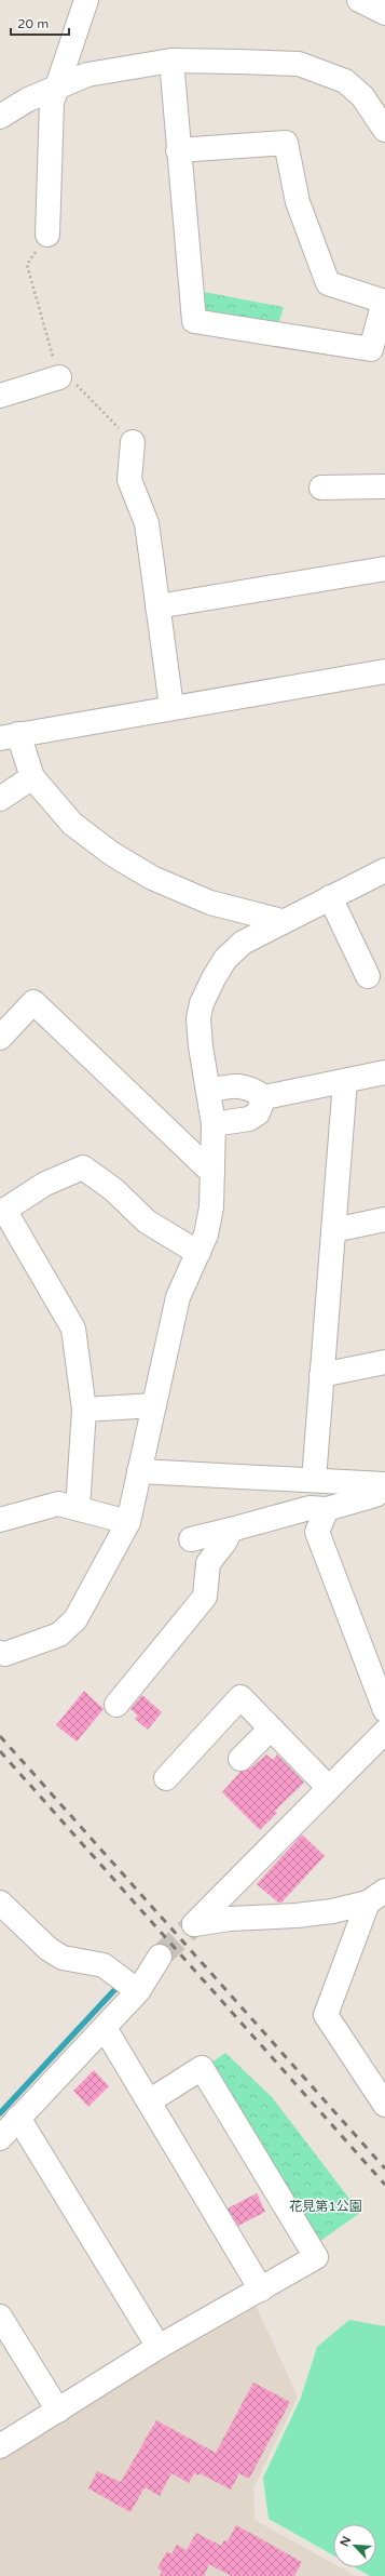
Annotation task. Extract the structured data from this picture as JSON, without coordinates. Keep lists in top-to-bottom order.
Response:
{
  "parks": ["花見第1公園"],
  "scale_bar": "20 m",
  "north": "top left"
}
